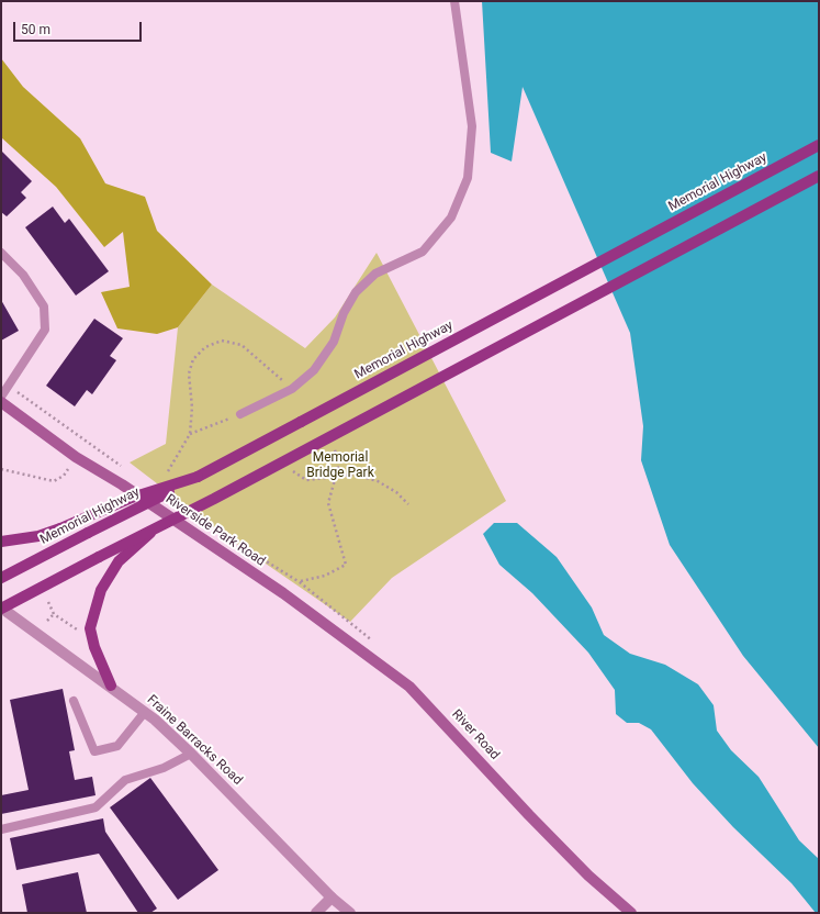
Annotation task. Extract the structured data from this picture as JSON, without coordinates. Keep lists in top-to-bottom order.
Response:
{
  "streets": {
    "main road": ["Memorial Highway", "Riverside Park Road", "River Road"],
    "street": ["Fraine Barracks Road"]
  },
  "crossings": [
    ["Riverside Park Road", "River Road"]
  ],
  "parks": ["Memorial Bridge Park"],
  "scale_bar": "50 m"
}
